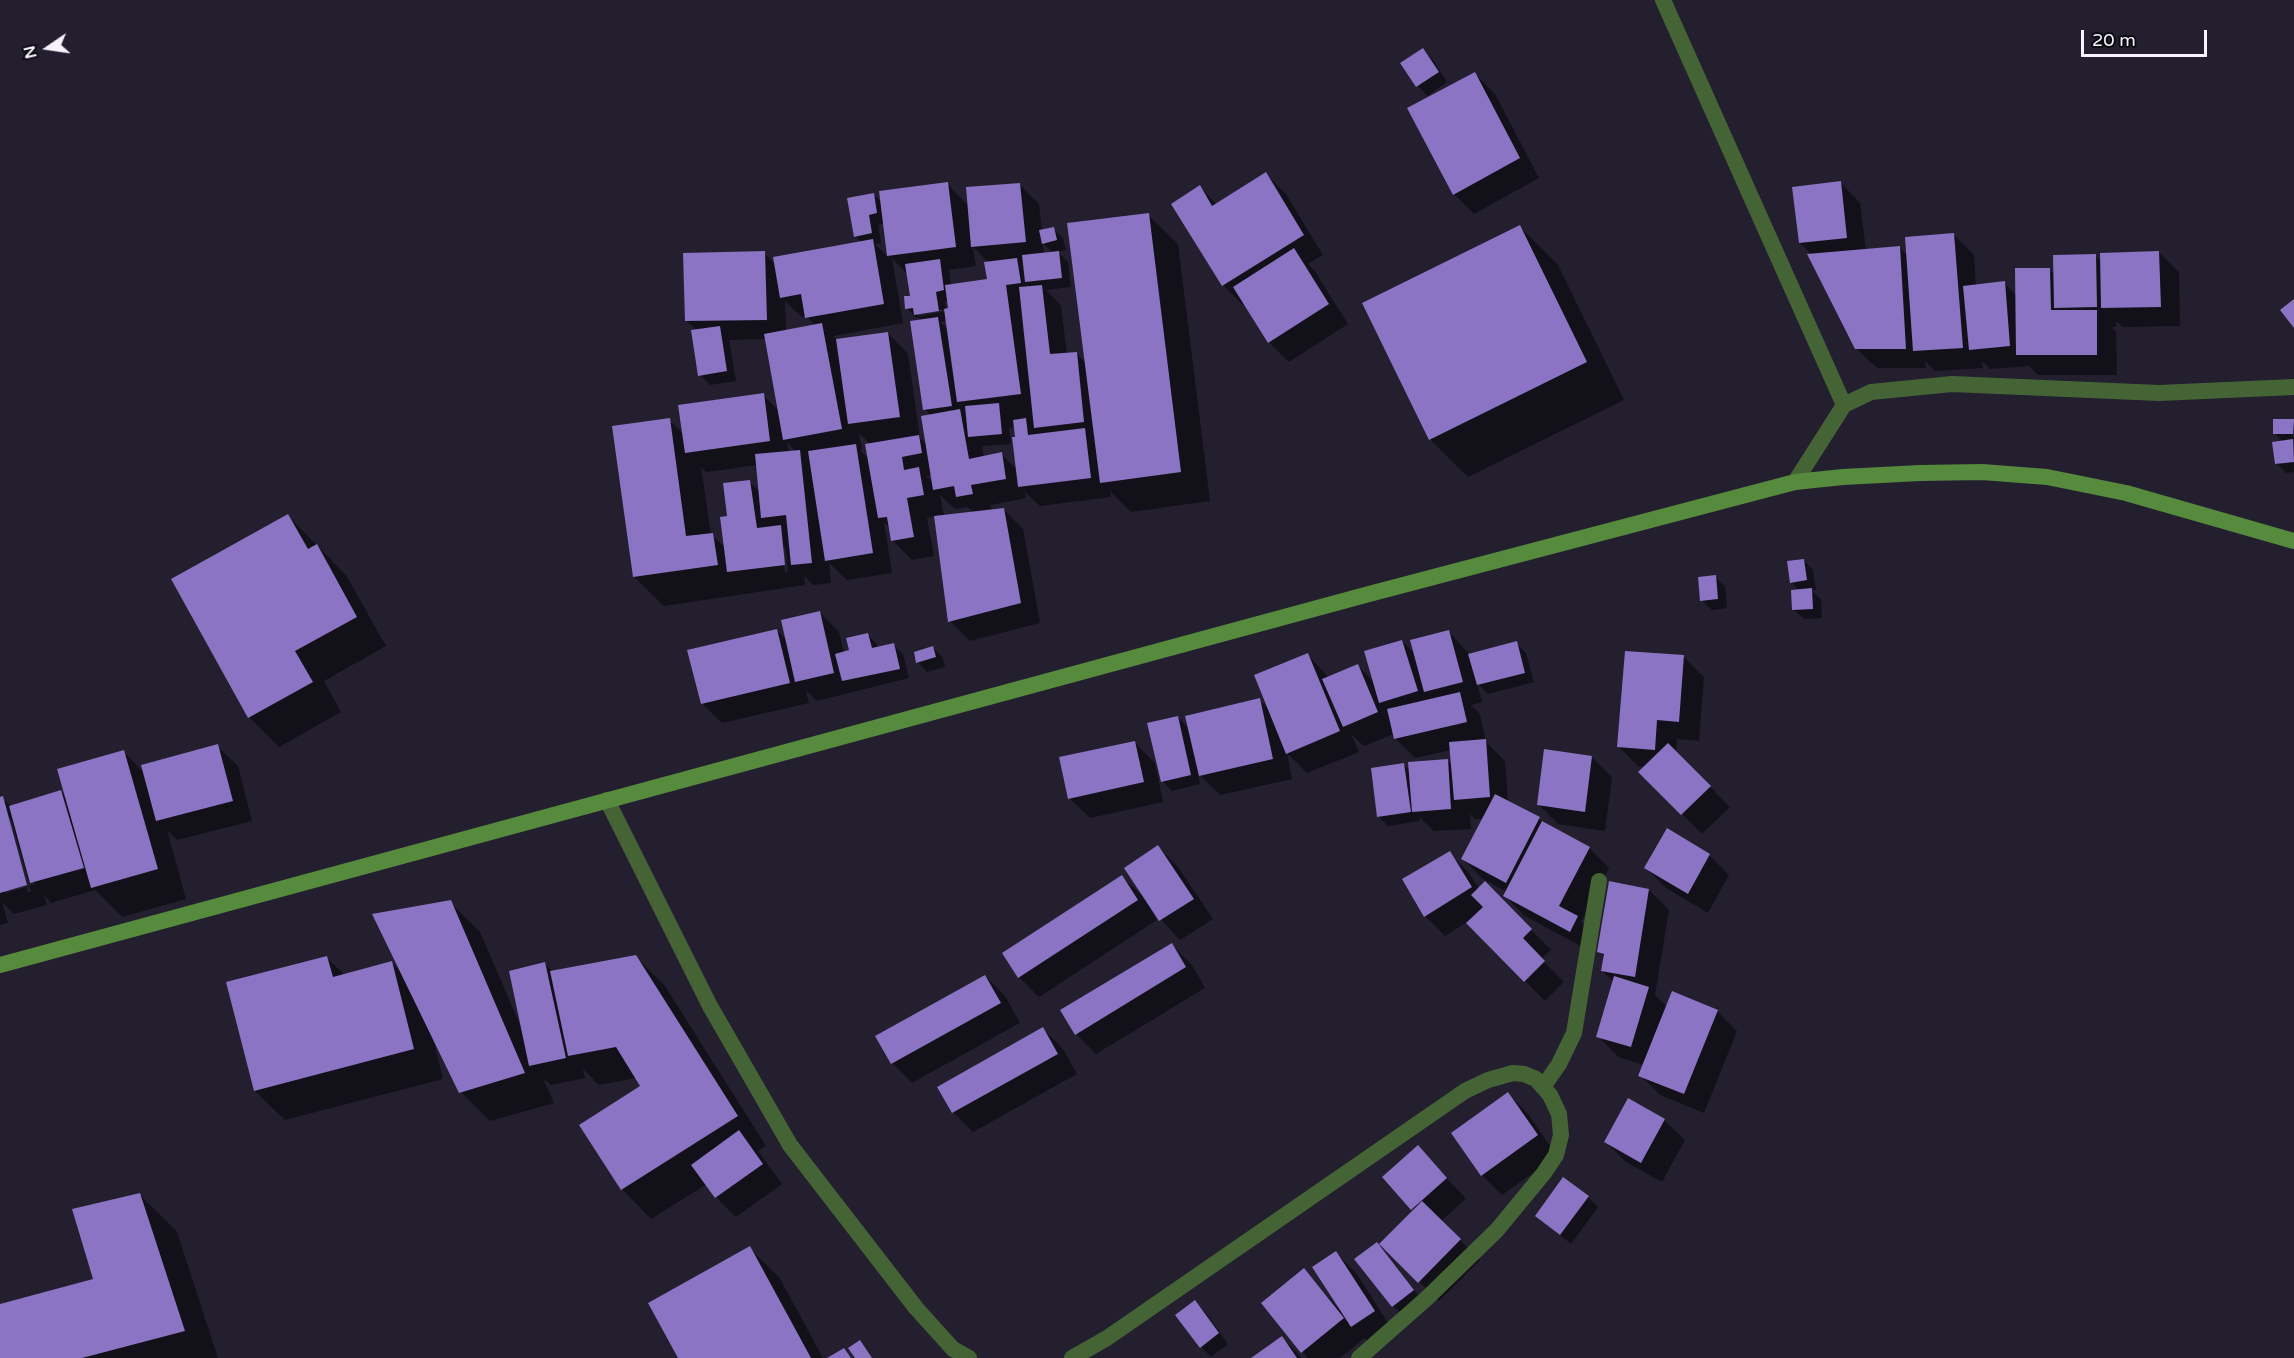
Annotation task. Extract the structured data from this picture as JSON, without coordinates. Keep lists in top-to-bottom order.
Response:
{
  "scale_bar": "20 m",
  "north": "left"
}
